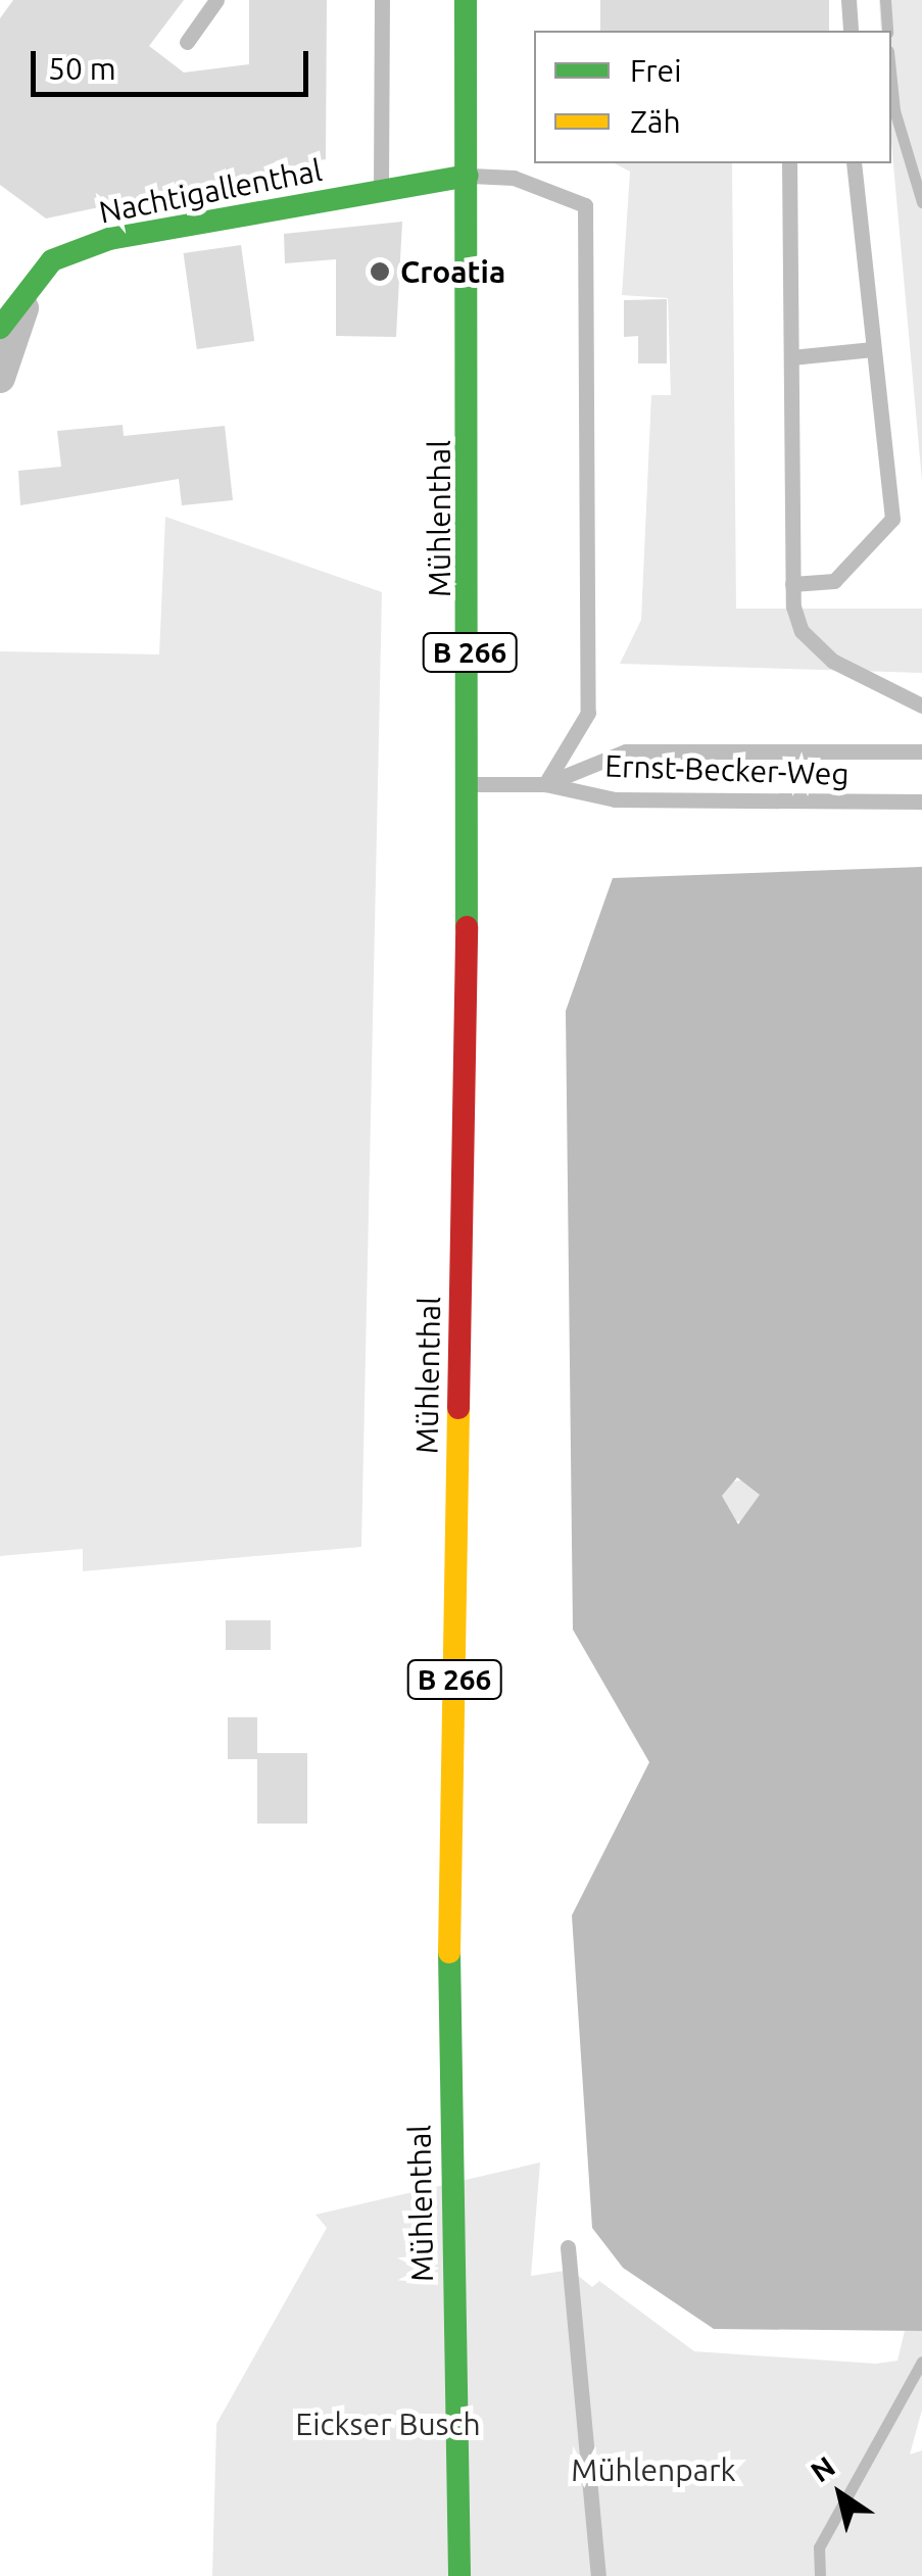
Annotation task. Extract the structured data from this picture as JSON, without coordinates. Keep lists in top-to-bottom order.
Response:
{
  "streets": {
    "main road": ["Nachtigallenthal", "Mühlenthal", "B 266"],
    "lane": ["Ernst-Becker-Weg"]
  },
  "crossings": [
    ["Nachtigallenthal", "Mühlenthal"],
    ["Nachtigallenthal", "B 266"],
    ["Mühlenthal", "B 266"]
  ],
  "parks": ["Eickser Busch", "Mühlenpark"],
  "places": ["Croatia"],
  "legend": ["Frei", "Zäh"],
  "scale_bar": "50 m",
  "north": "top left"
}
